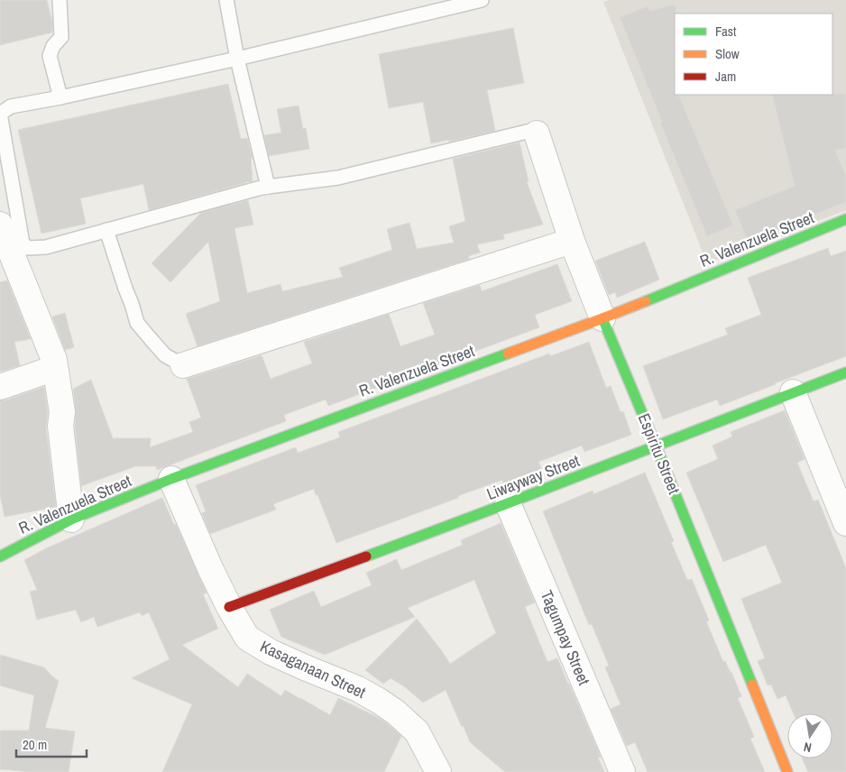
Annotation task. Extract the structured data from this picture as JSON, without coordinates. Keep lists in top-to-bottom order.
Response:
{
  "streets": {
    "street": [
      "R. Valenzuela Street",
      "Espiritu Street",
      "Liwayway Street",
      "Tagumpay Street",
      "Kasaganaan Street"
    ]
  },
  "crossings": [
    ["R. Valenzuela Street", "Espiritu Street"],
    ["R. Valenzuela Street", "Kasaganaan Street"],
    ["Espiritu Street", "Liwayway Street"],
    ["Liwayway Street", "Tagumpay Street"],
    ["Liwayway Street", "Kasaganaan Street"]
  ],
  "legend": ["Fast", "Slow", "Jam"],
  "scale_bar": "20 m",
  "north": "bottom"
}
